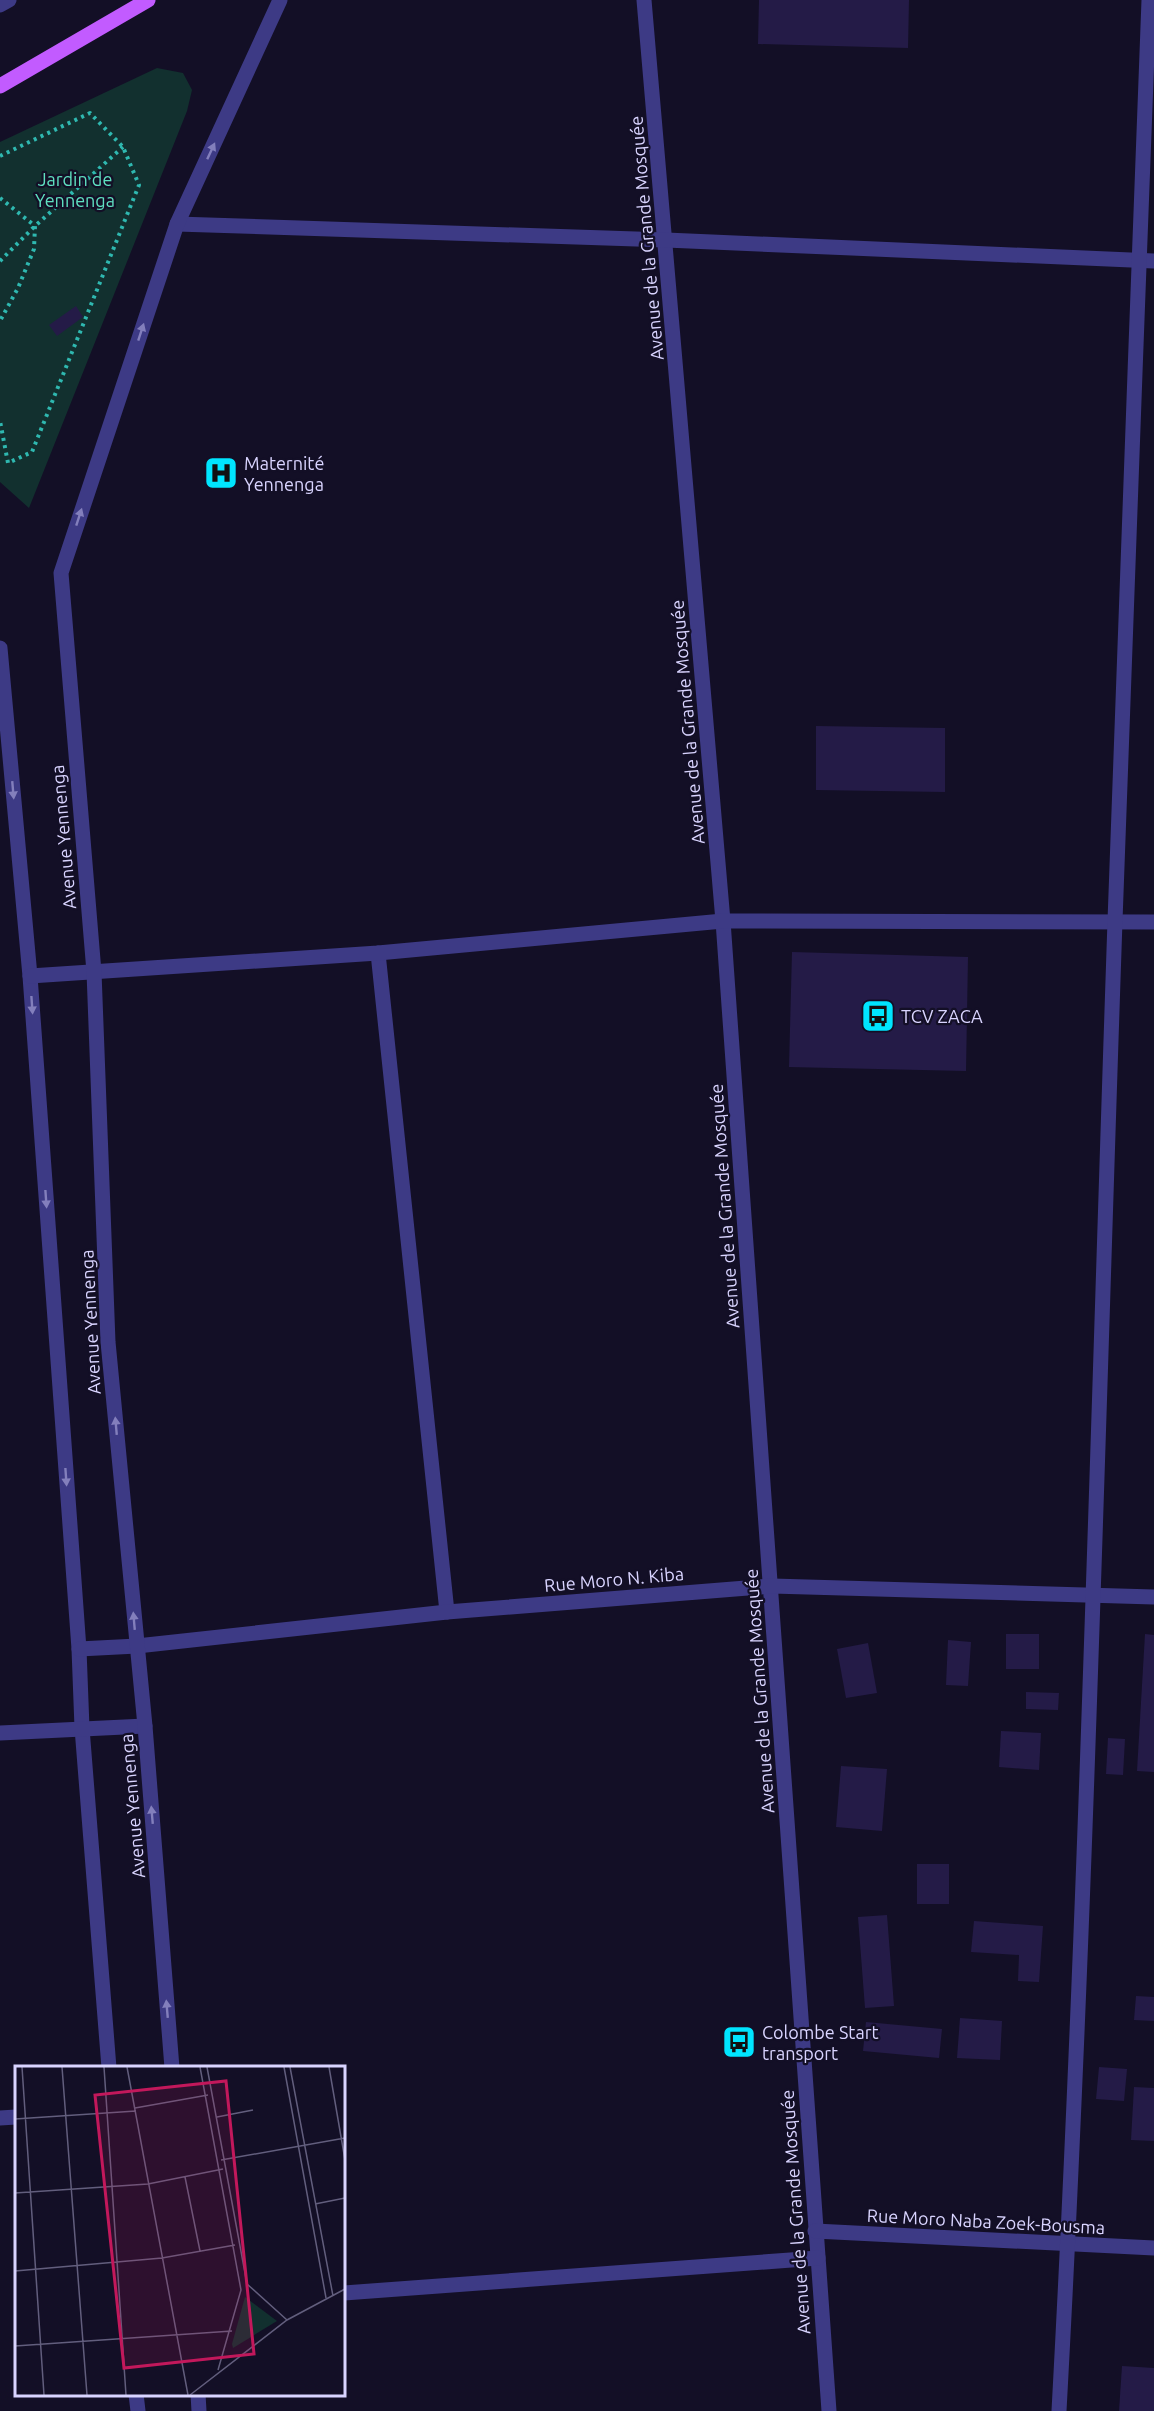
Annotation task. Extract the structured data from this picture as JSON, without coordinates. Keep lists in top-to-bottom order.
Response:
{
  "streets": {
    "street": [
      "Avenue de la Grande Mosquée",
      "Avenue Yennenga",
      "Rue Moro N. Kiba",
      "Rue Moro Naba Zoek-Bousma"
    ]
  },
  "crossings": [
    ["Avenue de la Grande Mosquée", "Rue Moro N. Kiba"],
    ["Avenue de la Grande Mosquée", "Rue Moro Naba Zoek-Bousma"],
    ["Avenue Yennenga", "Rue Moro N. Kiba"]
  ],
  "parks": ["Jardin de Yennenga"],
  "places": {
    "hospital": ["Maternité Yennenga"],
    "bus stop": ["TCV ZACA", "Colombe Start transport"]
  }
}
